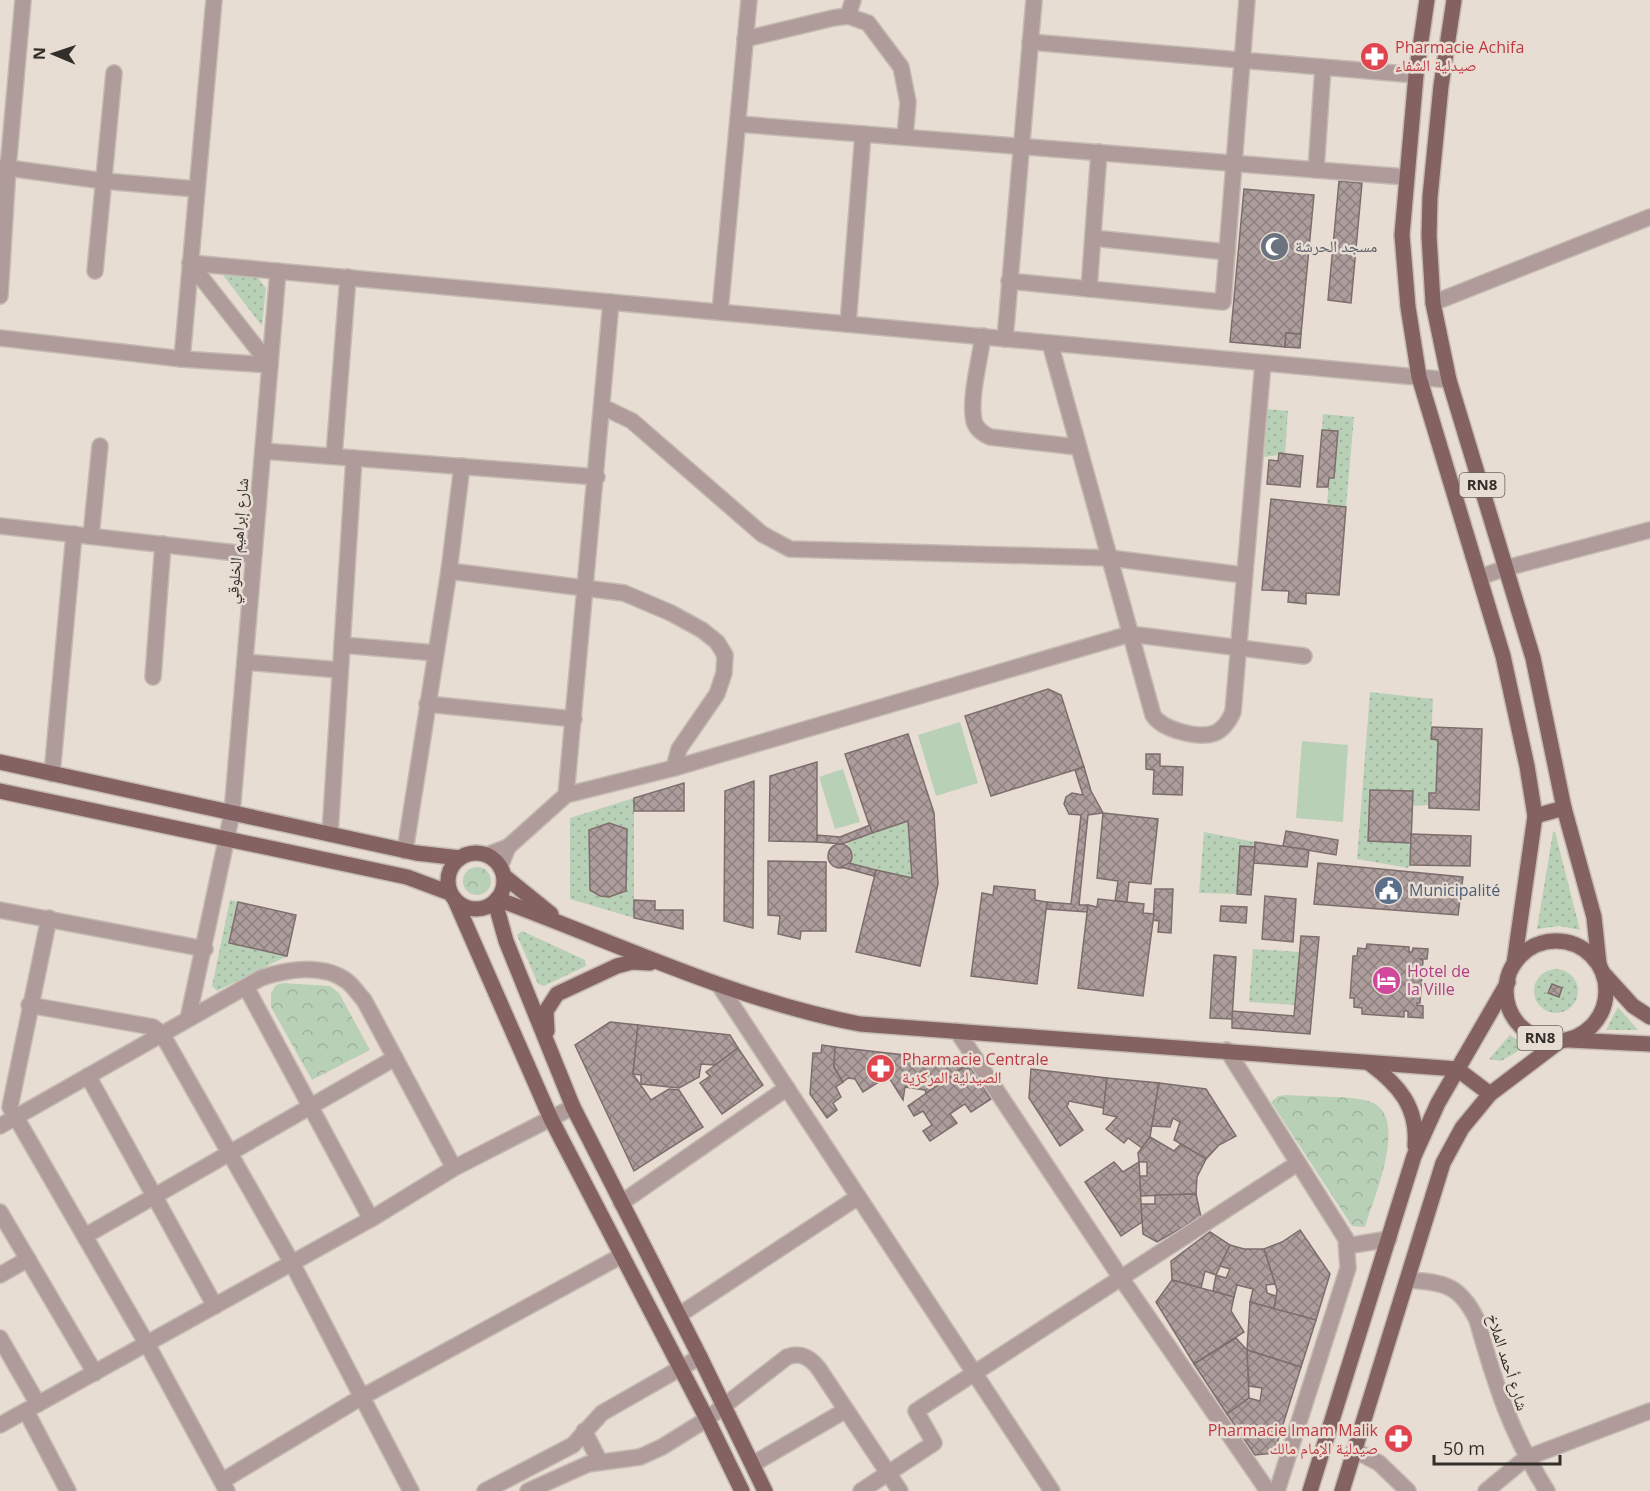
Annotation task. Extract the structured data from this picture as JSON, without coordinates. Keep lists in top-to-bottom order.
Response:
{
  "streets": {
    "main road": ["RN8"],
    "street": ["شارع إبراهيم الخلوقي", "شارع أحمد الملاخ"]
  },
  "places": {
    "pharmacy": ["Pharmacie Achifa صيدلية الشفاء", "Pharmacie Centrale الصيدلية المركزية", "Pharmacie Imam Malik صيدلية الإمام مالك"],
    "mosque": ["مسجد الحرشة"],
    "public building": ["Municipalité"],
    "hotel": ["Hotel de la Ville"]
  },
  "scale_bar": "50 m",
  "north": "left"
}
